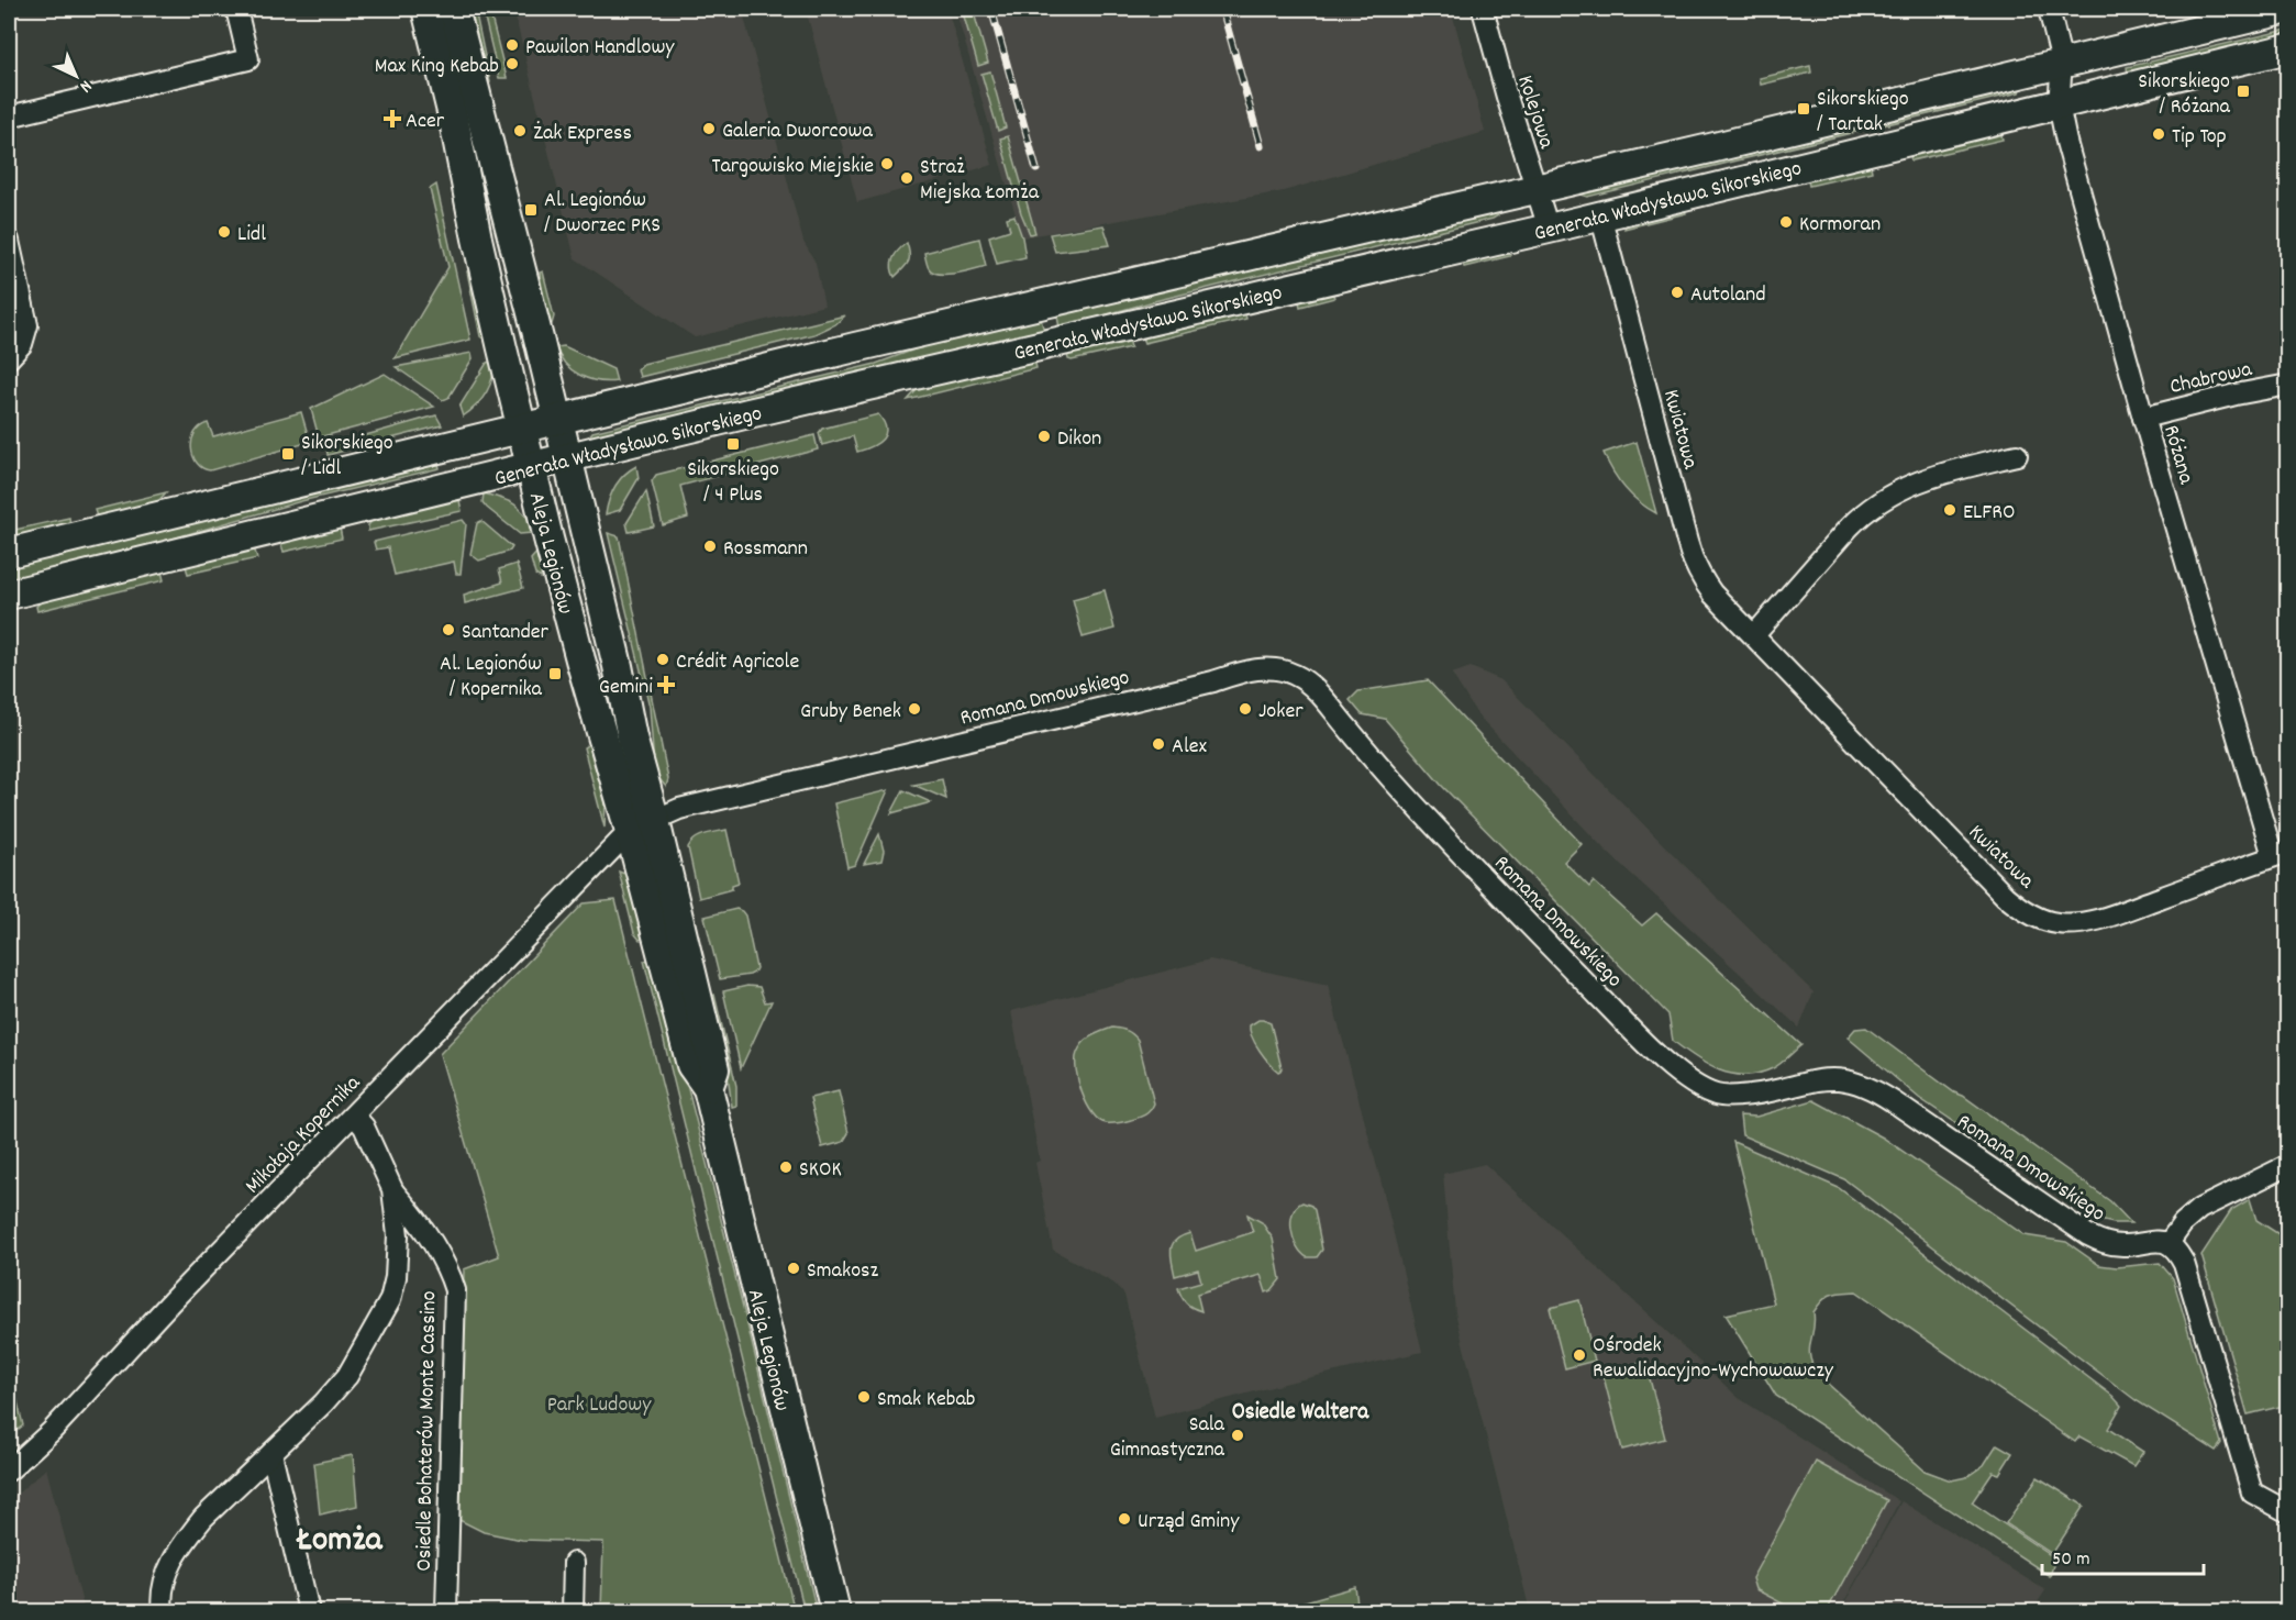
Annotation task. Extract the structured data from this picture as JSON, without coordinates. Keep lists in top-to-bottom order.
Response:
{
  "streets": {
    "main road": ["Generała Władysława Sikorskiego", "Aleja Legionów"],
    "street": [
      "Kolejowa",
      "Chabrowa",
      "Kwiatowa",
      "Różana",
      "Romana Dmowskiego",
      "Mikołaja Kopernika",
      "Osiedle Bohaterów Monte Cassino"
    ]
  },
  "crossings": [
    ["Kolejowa", "Generała Władysława Sikorskiego"],
    ["Generała Władysława Sikorskiego", "Kwiatowa"],
    ["Generała Władysława Sikorskiego", "Różana"],
    ["Generała Władysława Sikorskiego", "Aleja Legionów"],
    ["Chabrowa", "Różana"],
    ["Kwiatowa", "Różana"],
    ["Aleja Legionów", "Romana Dmowskiego"],
    ["Aleja Legionów", "Mikołaja Kopernika"],
    ["Romana Dmowskiego", "Mikołaja Kopernika"],
    ["Mikołaja Kopernika", "Osiedle Bohaterów Monte Cassino"]
  ],
  "districts": ["Osiedle Waltera", "Łomża"],
  "parks": ["Park Ludowy"],
  "places": {
    "other": [
      "Pawilon Handlowy",
      "Max King Kebab",
      "Galeria Dworcowa",
      "Żak Express",
      "Tip Top",
      "Targowisko Miejskie",
      "Straż Miejska Łomża",
      "Kormoran",
      "Lidl",
      "Autoland",
      "Dikon",
      "ELFRO",
      "Rossmann",
      "Santander",
      "Crédit Agricole",
      "Gruby Benek",
      "Joker",
      "Alex",
      "SKOK",
      "Smakosz",
      "Ośrodek Rewalidacyjno-Wychowawczy",
      "Smak Kebab",
      "Sala Gimnastyczna",
      "Urząd Gminy"
    ],
    "transit": [
      "Sikorskiego / Różana",
      "Sikorskiego / Tartak",
      "Al. Legionów / Dworzec PKS",
      "Sikorskiego / 4 Plus",
      "Sikorskiego / Lidl",
      "Al. Legionów / Kopernika"
    ],
    "health": ["Acer", "Gemini"]
  },
  "scale_bar": "50 m",
  "north": "bottom right"
}
